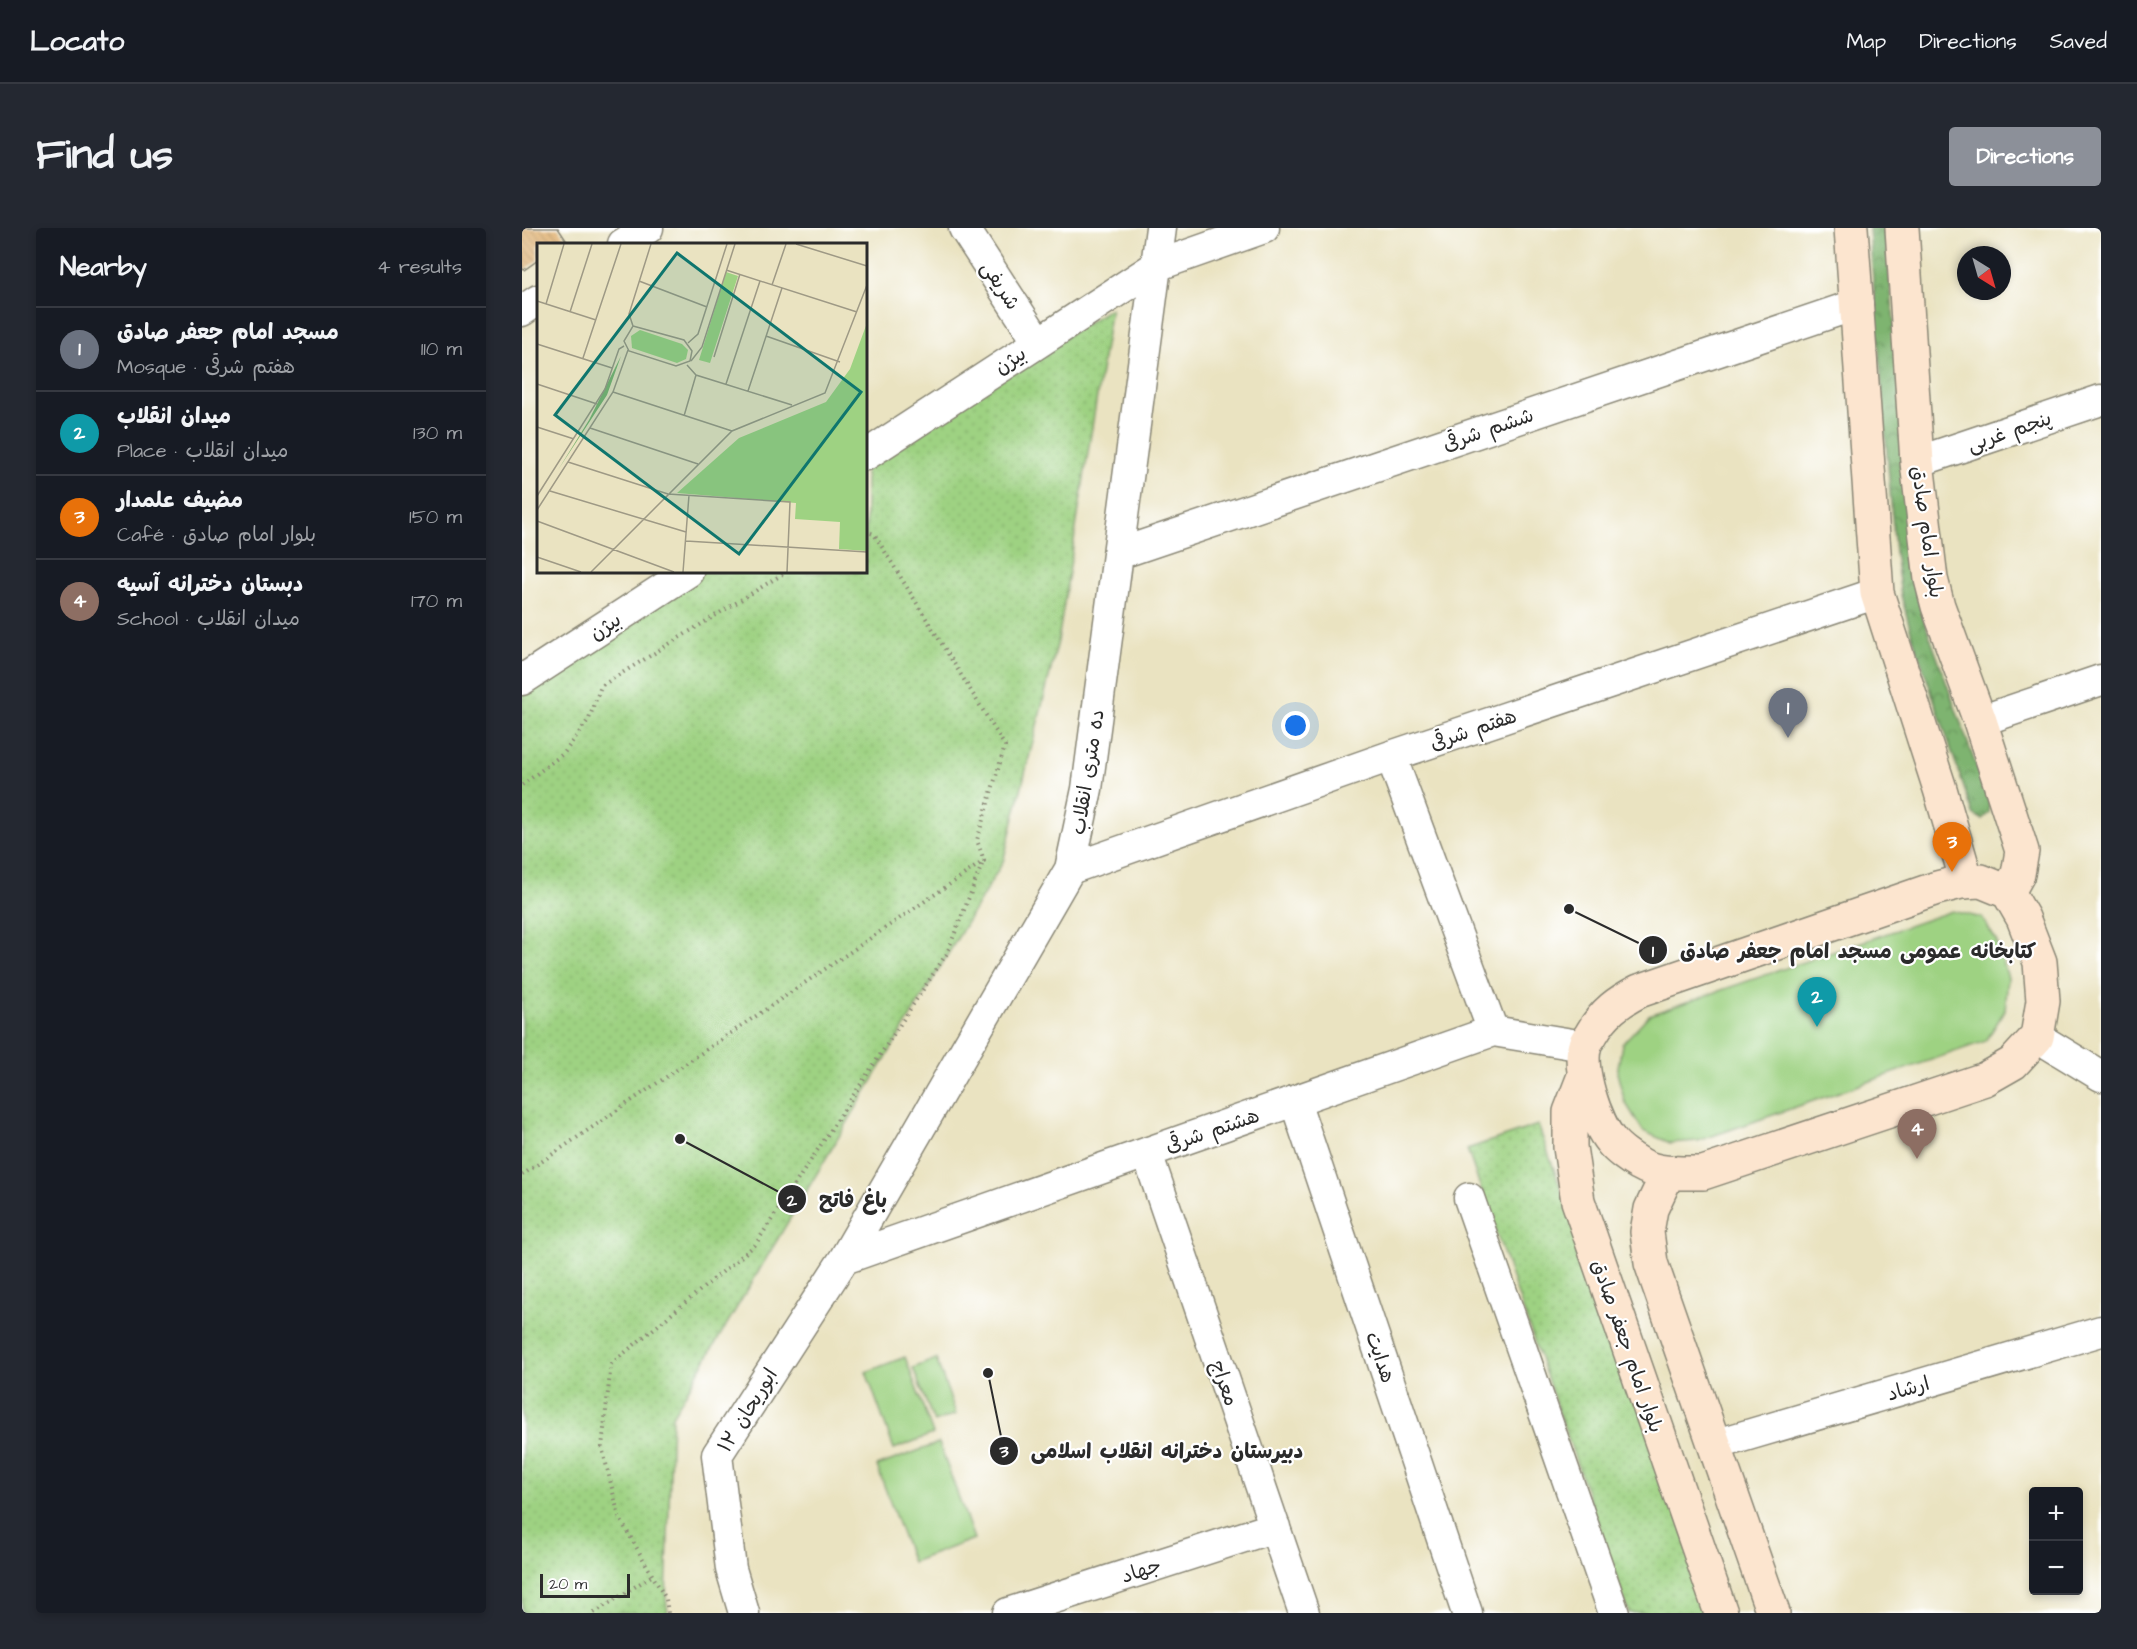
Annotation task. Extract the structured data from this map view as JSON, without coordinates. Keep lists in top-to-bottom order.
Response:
{
  "streets": {
    "main road": ["بلوار امام صادق", "بلوار امام جعفر صادق"],
    "street": [
      "شریفی",
      "بیژن",
      "ششم شرقی",
      "پنجم غربی",
      "هفتم شرقی",
      "ده متری انقلاب",
      "هشتم شرقی",
      "هدایت",
      "معراج",
      "ارشاد",
      "ابوریحان ۱۲",
      "جهاد"
    ]
  },
  "crossings": [
    ["شریفی", "بیژن"],
    ["بیژن", "ده متری انقلاب"],
    ["ششم شرقی", "ده متری انقلاب"],
    ["پنجم غربی", "بلوار امام صادق"],
    ["هفتم شرقی", "ده متری انقلاب"],
    ["ده متری انقلاب", "هشتم شرقی"],
    ["ده متری انقلاب", "ابوریحان ۱۲"],
    ["هشتم شرقی", "بلوار امام جعفر صادق"],
    ["هشتم شرقی", "هدایت"],
    ["هشتم شرقی", "معراج"],
    ["هشتم شرقی", "ابوریحان ۱۲"],
    ["معراج", "جهاد"]
  ],
  "places": ["کتابخانه عمومی مسجد امام جعفر صادق", "باغ فاتح", "دبیرستان دخترانه انقلاب اسلامی"],
  "scale_bar": "20 m",
  "north": "bottom right",
  "page": {
    "header": "Locato",
    "nav": ["Map", "Directions", "Saved"],
    "title": "Find us",
    "buttons": "Directions",
    "heading": ["Nearby", "4 results"],
    "list": [
      {
        "mark": "1",
        "name": "مسجد امام جعفر صادق",
        "note": "Mosque · هفتم شرقی",
        "value": "110 m"
      },
      {
        "mark": "2",
        "name": "میدان انقلاب",
        "note": "Place · میدان انقلاب",
        "value": "130 m"
      },
      {
        "mark": "3",
        "name": "مضیف علمدار",
        "note": "Café · بلوار امام صادق",
        "value": "150 m"
      },
      {
        "mark": "4",
        "name": "دبستان دخترانه آسیه",
        "note": "School · میدان انقلاب",
        "value": "170 m"
      }
    ],
    "pins": [
      "1",
      "3",
      "2",
      "4"
    ],
    "map_buttons": ["+", "−"],
    "scale": "20 m"
  }
}
